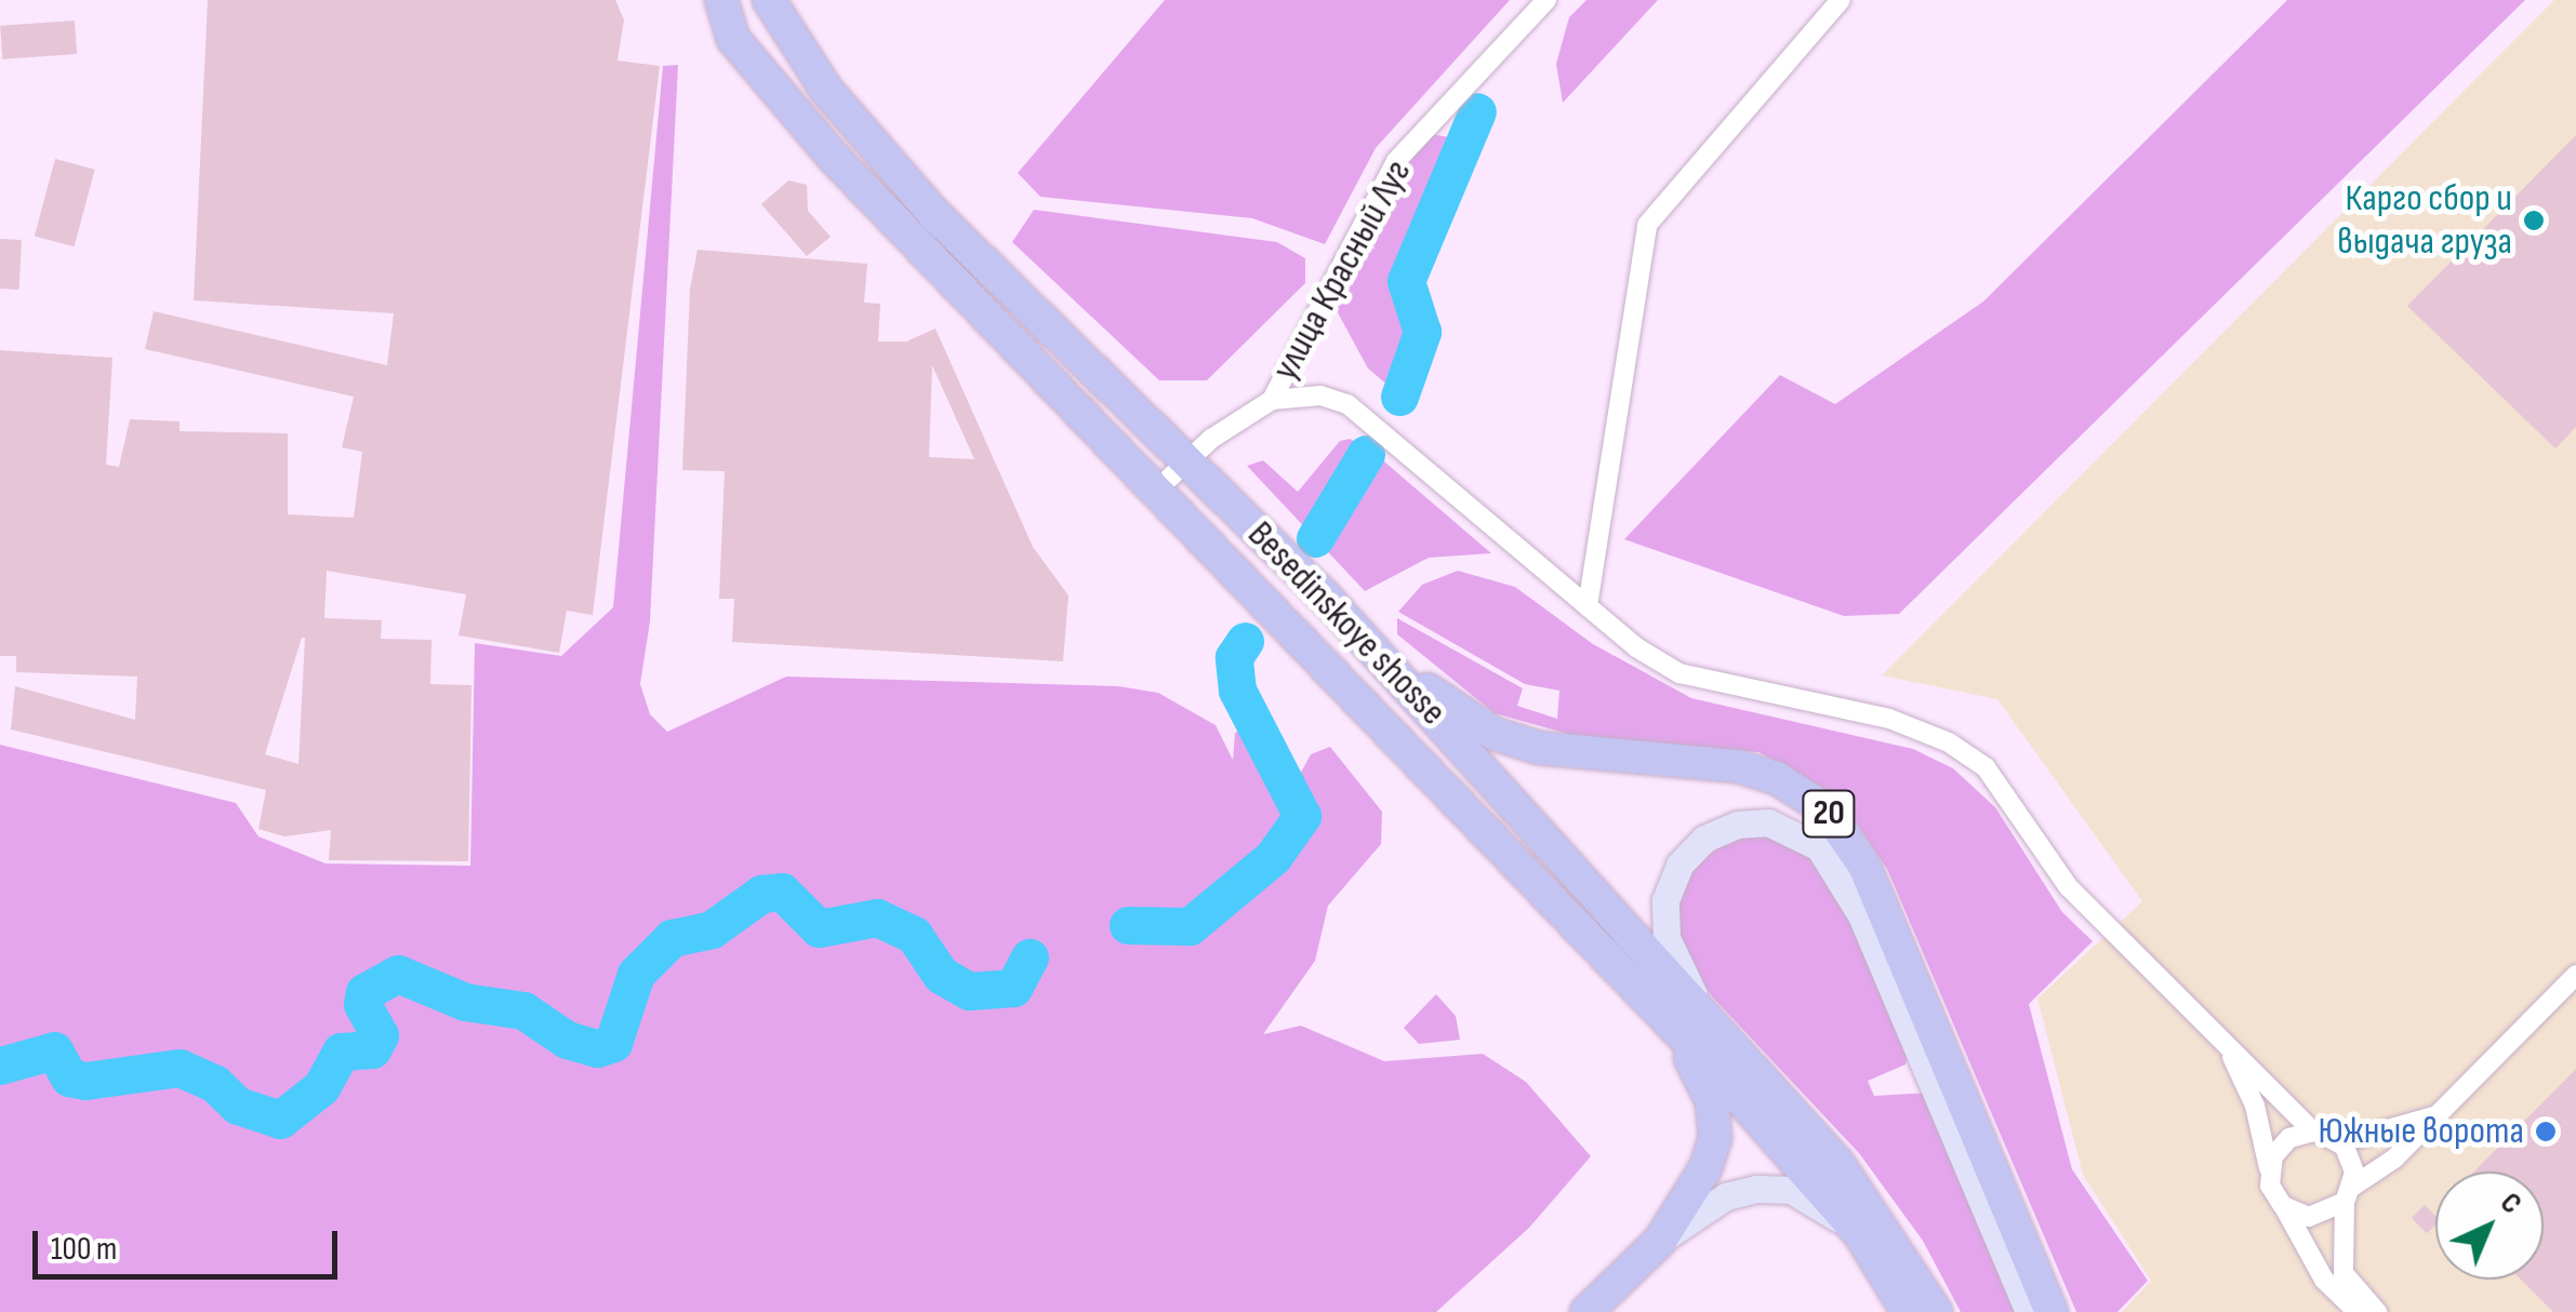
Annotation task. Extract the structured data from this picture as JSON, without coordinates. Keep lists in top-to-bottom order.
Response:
{
  "streets": {
    "main road": ["Besedinskoye shosse", "20"],
    "street": ["улица Красный Луг"]
  },
  "crossings": [
    ["Besedinskoye shosse", "20"]
  ],
  "places": ["Карго сбор и выдача груза", "Южные ворота"],
  "scale_bar": "100 m",
  "north": "top right"
}
